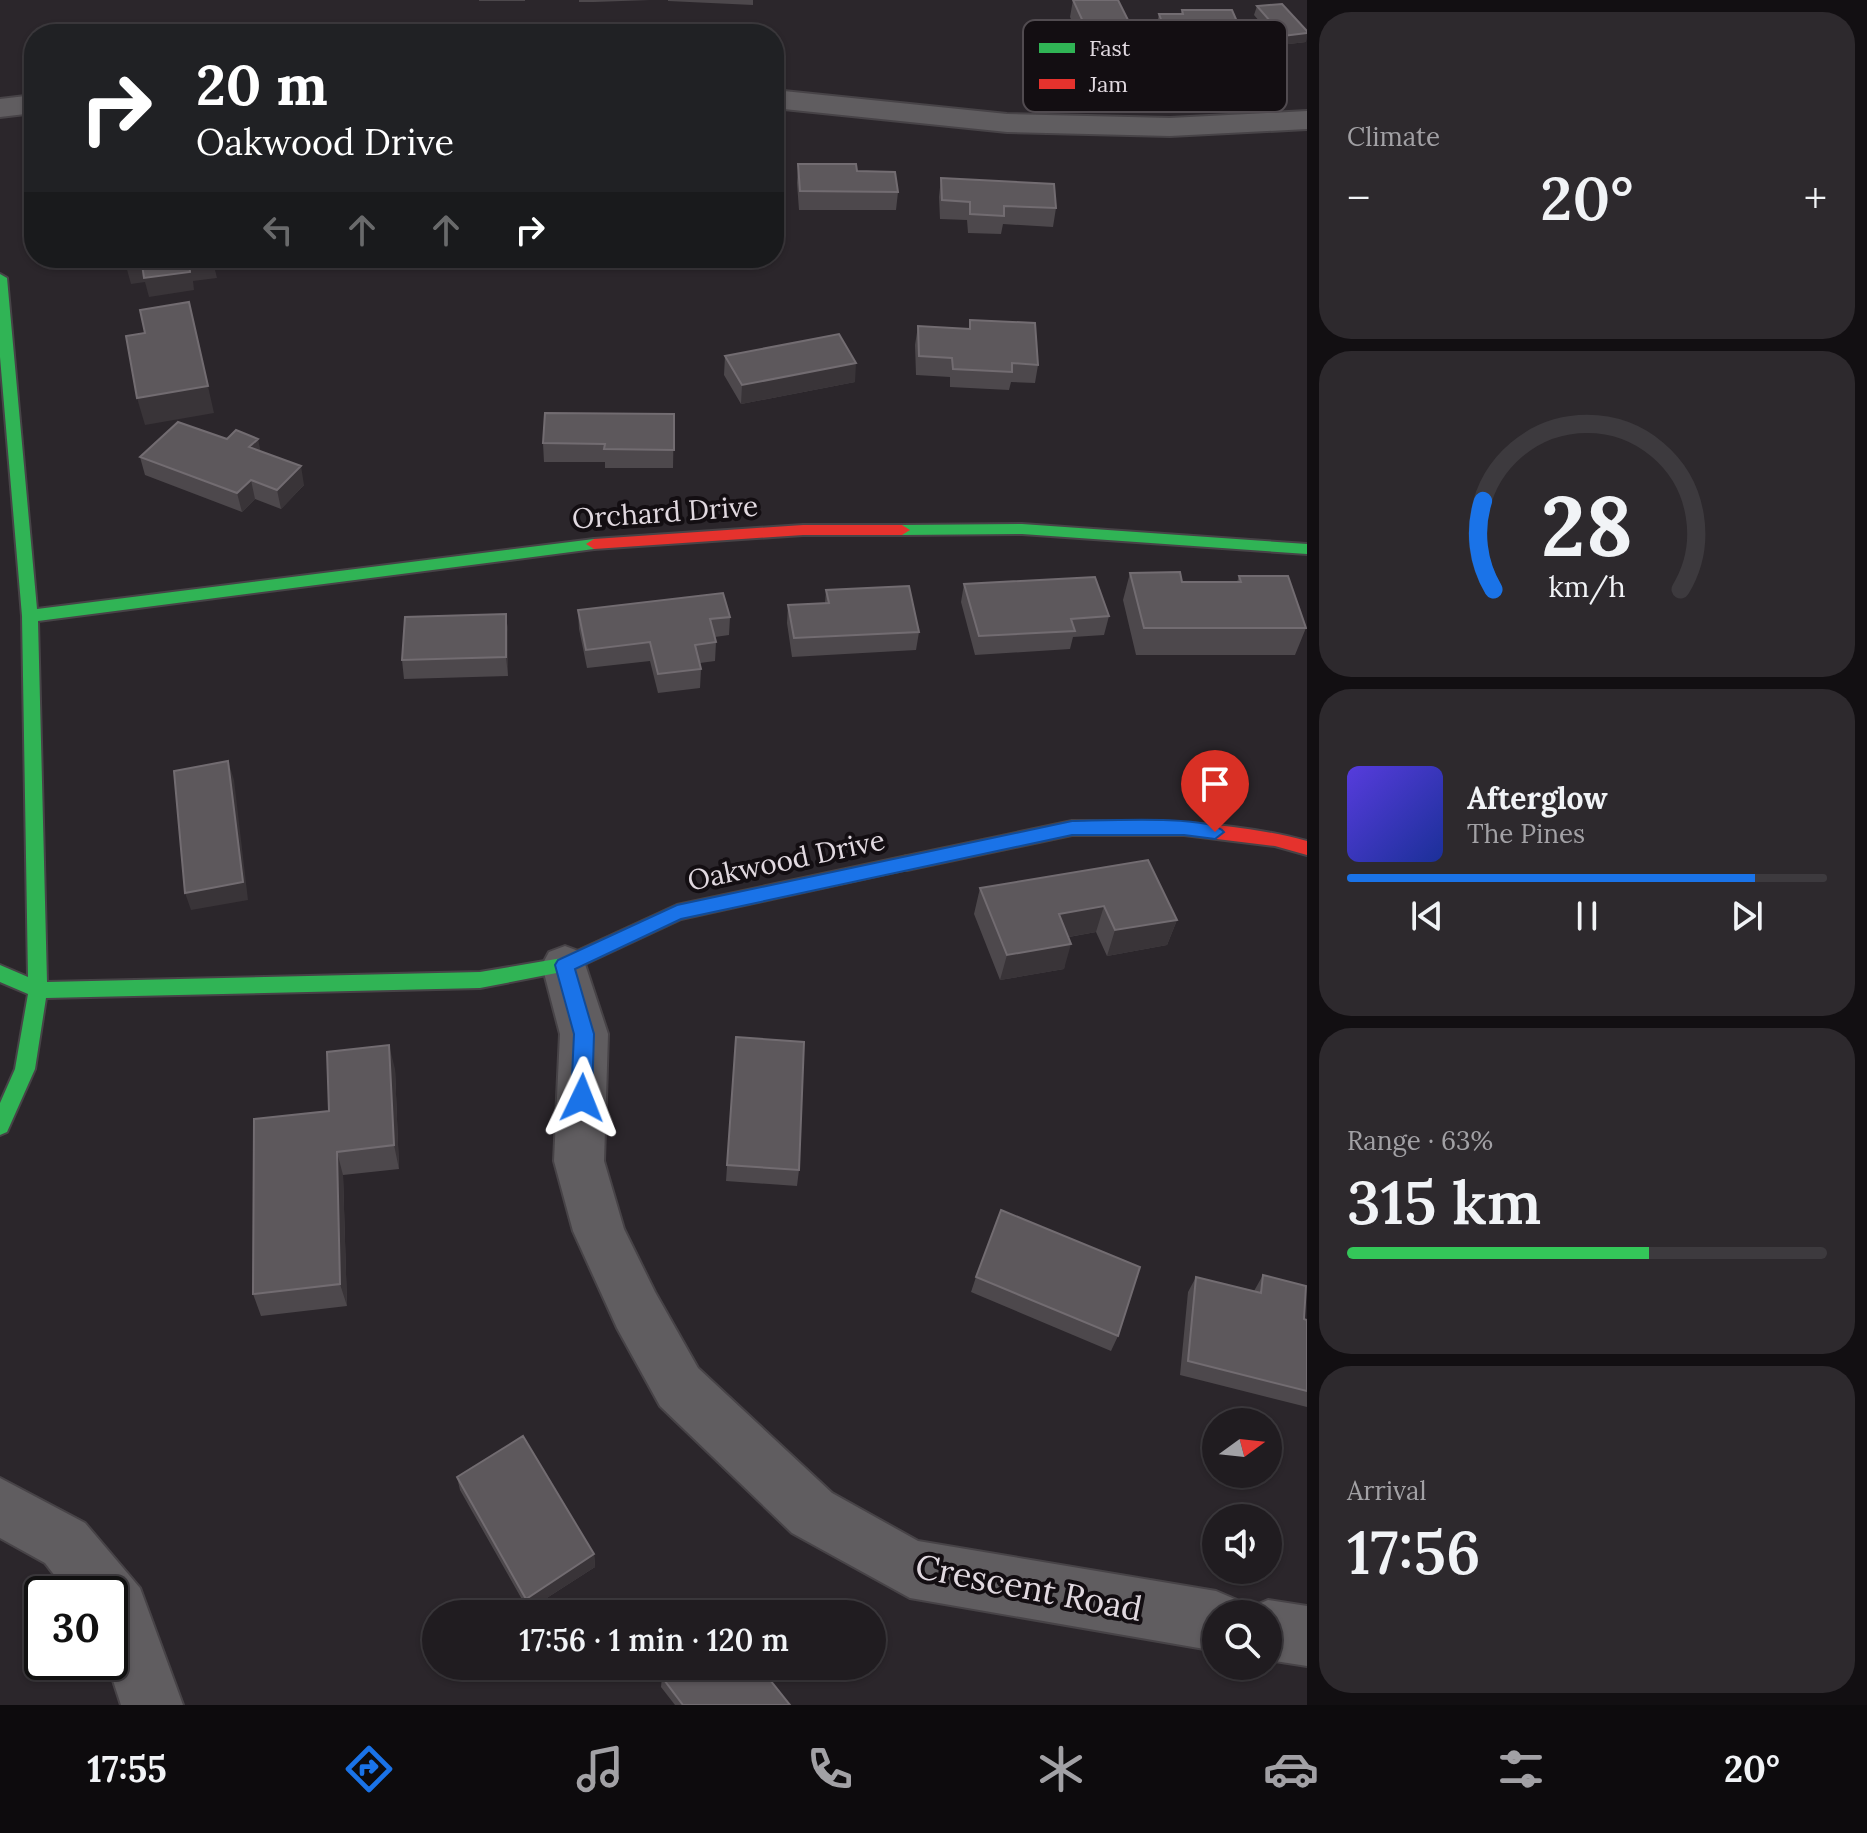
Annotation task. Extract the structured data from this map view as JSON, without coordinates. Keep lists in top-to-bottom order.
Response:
{
  "streets": {
    "street": ["Orchard Drive", "Oakwood Drive", "Crescent Road"]
  },
  "crossings": [
    ["Oakwood Drive", "Crescent Road"]
  ],
  "legend": ["Fast", "Jam"],
  "north": "right",
  "page": {
    "tile": [
      "Climate",
      ["Range · 63%", "315 km"],
      ["Arrival", "17:56"]
    ],
    "turn": ["20 m", "Oakwood Drive"],
    "heat": ["−", "20°", "+"],
    "song": ["Afterglow", "The Pines"],
    "limit": "30",
    "trip": "17:56 · 1 min · 120 m",
    "tabs": ["17:55", "20°"],
    "gauge": ["28", "km/h"]
  }
}
